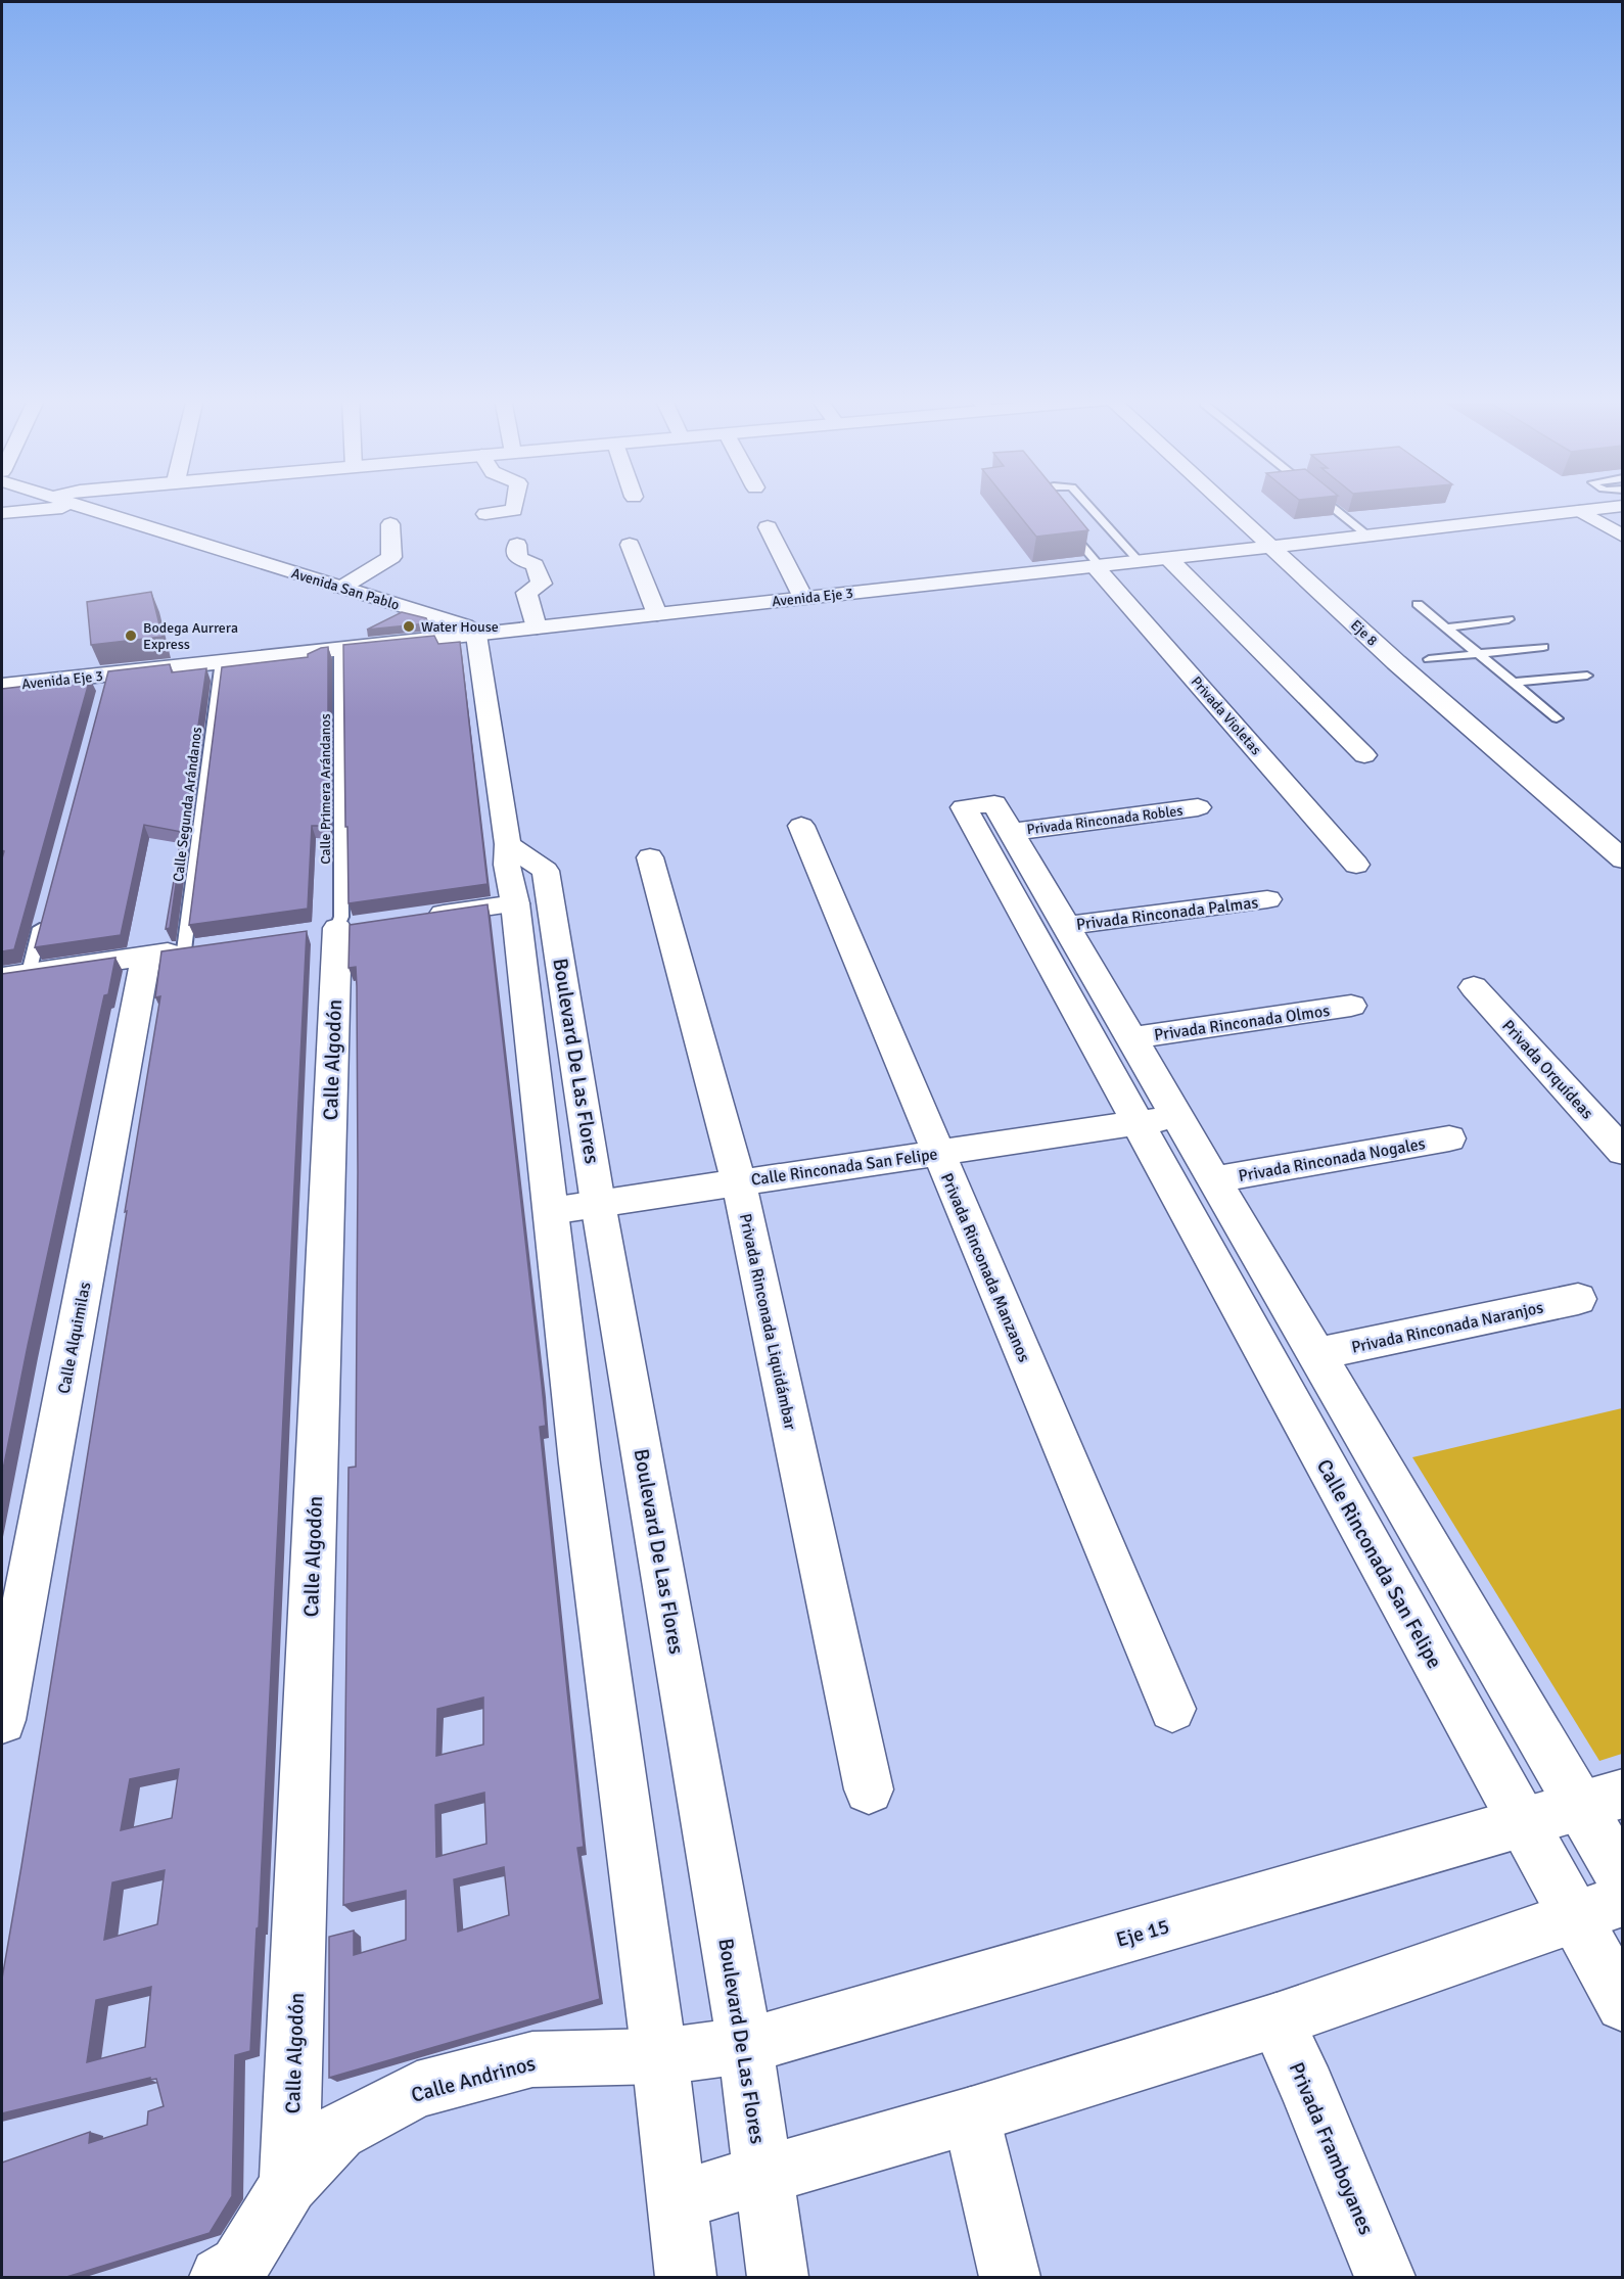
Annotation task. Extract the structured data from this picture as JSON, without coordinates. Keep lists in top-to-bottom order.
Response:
{
  "streets": {
    "street": [
      "Avenida San Pablo",
      "Avenida Eje 3",
      "Eje 8",
      "Privada Violetas",
      "Privada Rinconada Robles",
      "Privada Rinconada Palmas",
      "Privada Rinconada Olmos",
      "Calle Algodón",
      "Boulevard De Las Flores",
      "Privada Orquídeas",
      "Privada Rinconada Nogales",
      "Calle Rinconada San Felipe",
      "Privada Rinconada Manzanos",
      "Privada Rinconada Liquidámbar",
      "Privada Rinconada Naranjos",
      "Calle Alquimilas",
      "Eje 15",
      "Calle Andrinos",
      "Privada Framboyanes"
    ],
    "lane": ["Calle Primera Arándanos", "Calle Segunda Arándanos"]
  },
  "crossings": [
    ["Avenida San Pablo", "Avenida Eje 3"],
    ["Avenida Eje 3", "Eje 8"],
    ["Avenida Eje 3", "Privada Violetas"],
    ["Avenida Eje 3", "Calle Primera Arándanos"],
    ["Avenida Eje 3", "Calle Segunda Arándanos"],
    ["Calle Primera Arándanos", "Calle Algodón"],
    ["Privada Rinconada Robles", "Calle Rinconada San Felipe"],
    ["Privada Rinconada Palmas", "Calle Rinconada San Felipe"],
    ["Privada Rinconada Olmos", "Calle Rinconada San Felipe"],
    ["Calle Algodón", "Calle Andrinos"],
    ["Boulevard De Las Flores", "Calle Rinconada San Felipe"],
    ["Boulevard De Las Flores", "Eje 15"],
    ["Privada Rinconada Nogales", "Calle Rinconada San Felipe"],
    ["Calle Rinconada San Felipe", "Privada Rinconada Manzanos"],
    ["Calle Rinconada San Felipe", "Privada Rinconada Liquidámbar"],
    ["Calle Rinconada San Felipe", "Privada Rinconada Naranjos"],
    ["Calle Rinconada San Felipe", "Eje 15"],
    ["Eje 15", "Calle Andrinos"]
  ],
  "places": ["Water House", "Bodega Aurrera Express"]
}
